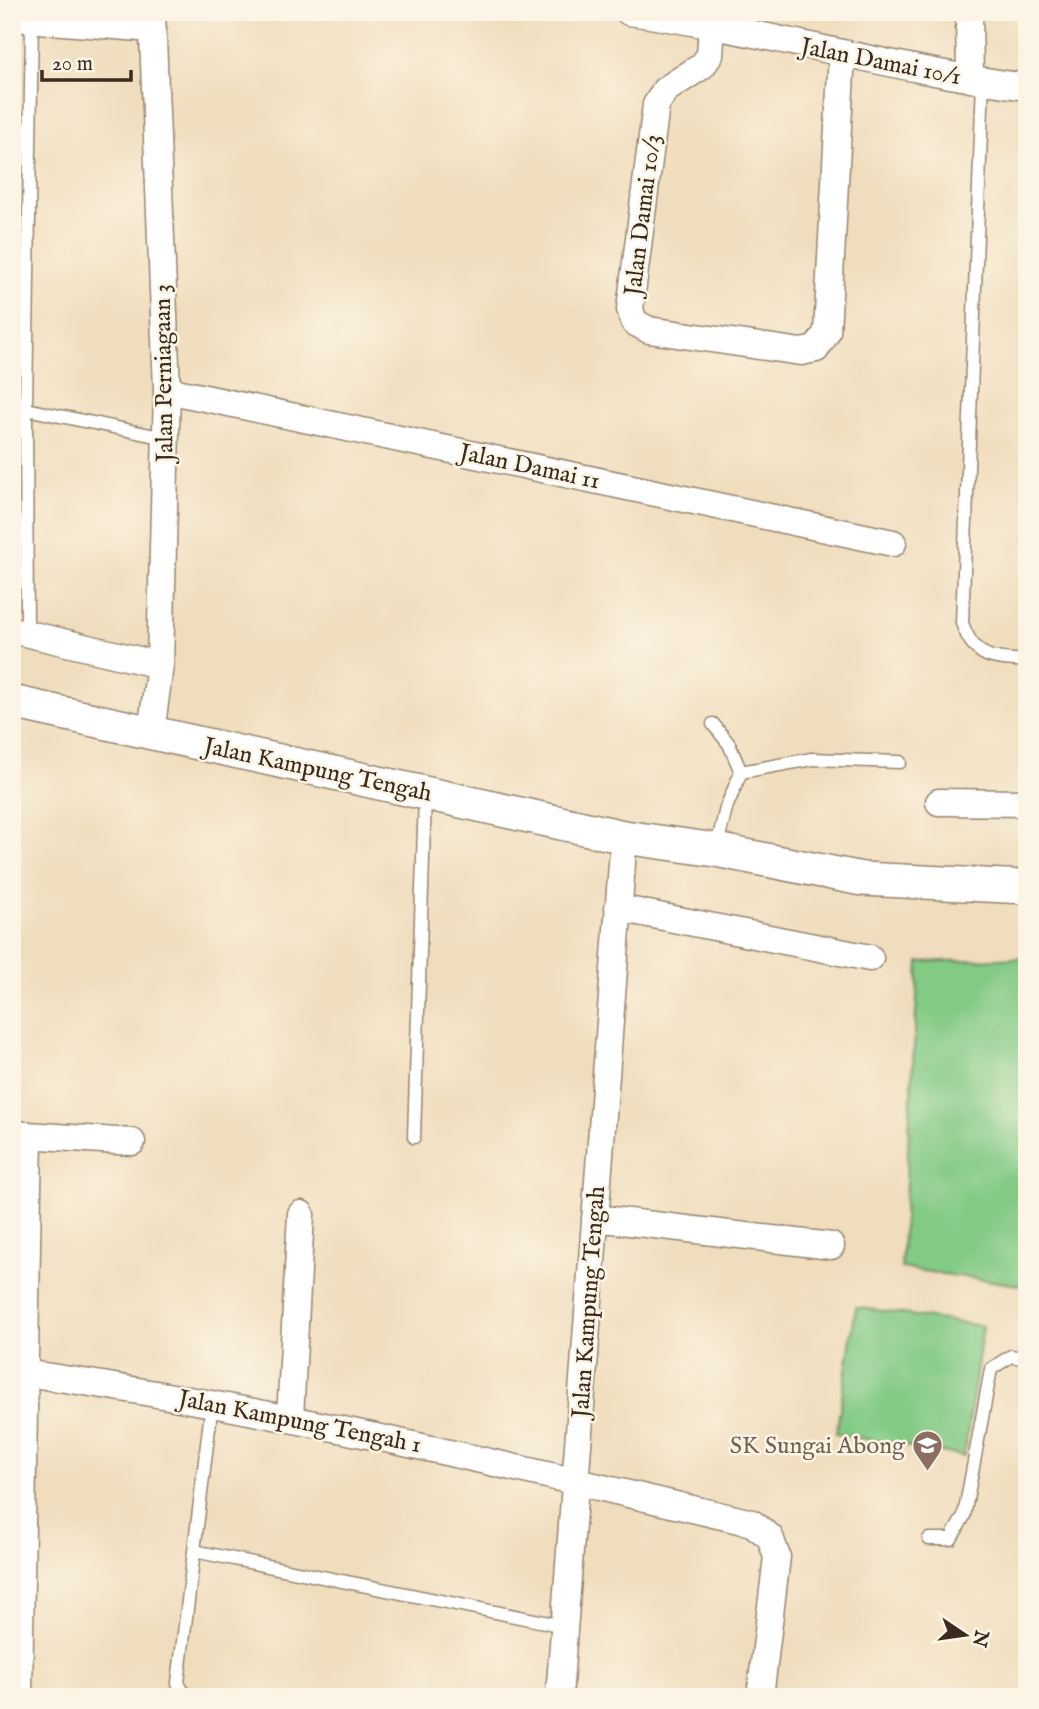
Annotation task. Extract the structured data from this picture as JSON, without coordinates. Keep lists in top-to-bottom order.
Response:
{
  "streets": {
    "street": [
      "Jalan Damai 10/1",
      "Jalan Damai 10/3",
      "Jalan Perniagaan 3",
      "Jalan Damai 11",
      "Jalan Kampung Tengah",
      "Jalan Kampung Tengah 1"
    ]
  },
  "crossings": [
    ["Jalan Damai 10/1", "Jalan Damai 10/3"],
    ["Jalan Perniagaan 3", "Jalan Damai 11"],
    ["Jalan Perniagaan 3", "Jalan Kampung Tengah"],
    ["Jalan Kampung Tengah", "Jalan Kampung Tengah 1"]
  ],
  "places": {
    "school or university": ["SK Sungai Abong"]
  },
  "scale_bar": "20 m",
  "north": "right"
}
